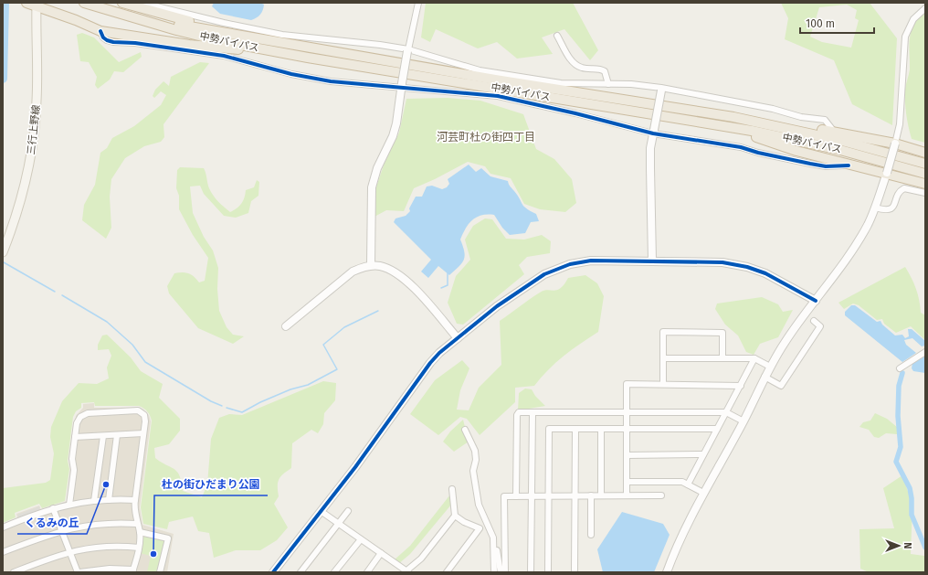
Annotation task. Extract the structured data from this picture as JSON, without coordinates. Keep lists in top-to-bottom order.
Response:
{
  "streets": {
    "highway": ["中勢バイパス"],
    "main road": ["三行上野線"]
  },
  "districts": ["河芸町杜の街四丁目"],
  "places": ["くるみの丘", "杜の街ひだまり公園"],
  "scale_bar": "100 m",
  "north": "right"
}
